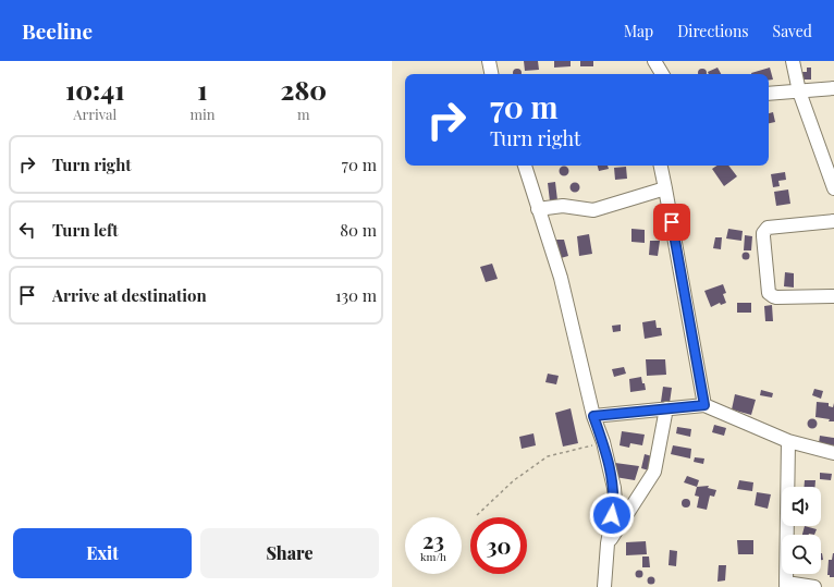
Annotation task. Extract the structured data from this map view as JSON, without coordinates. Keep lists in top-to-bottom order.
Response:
{
  "page": {
    "header": "Beeline",
    "nav": ["Map", "Directions", "Saved"],
    "eta": [
      "10:41",
      "Arrival",
      "1",
      "min",
      "280",
      "m"
    ],
    "turn": ["70 m", "Turn right"],
    "list": [
      {
        "name": "Turn right",
        "value": "70 m"
      },
      {
        "name": "Turn left",
        "value": "80 m"
      },
      {
        "name": "Arrive at destination",
        "value": "130 m"
      }
    ],
    "speed": "23 km/h",
    "limit": "30",
    "buttons": ["Exit", "Share"]
  }
}
